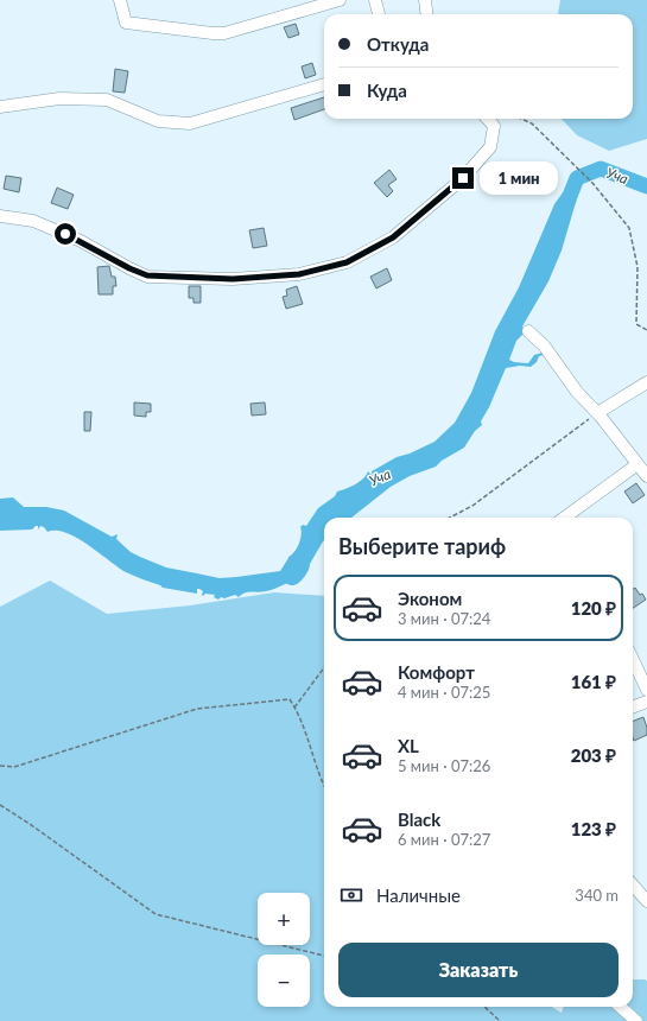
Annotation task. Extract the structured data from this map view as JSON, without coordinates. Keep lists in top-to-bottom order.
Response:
{
  "water": ["Уча"],
  "page": {
    "banner": ["Откуда", "Куда"],
    "bubble": "1 мин",
    "heading": "Выберите тариф",
    "list": [
      {
        "name": "Эконом",
        "note": "3 мин · 07:24",
        "value": "120 ₽"
      },
      {
        "name": "Комфорт",
        "note": "4 мин · 07:25",
        "value": "161 ₽"
      },
      {
        "name": "XL",
        "note": "5 мин · 07:26",
        "value": "203 ₽"
      },
      {
        "name": "Black",
        "note": "6 мин · 07:27",
        "value": "123 ₽"
      }
    ],
    "pay": ["Наличные", "340 m"],
    "map_buttons": ["+", "−"],
    "buttons": "Заказать"
  }
}
